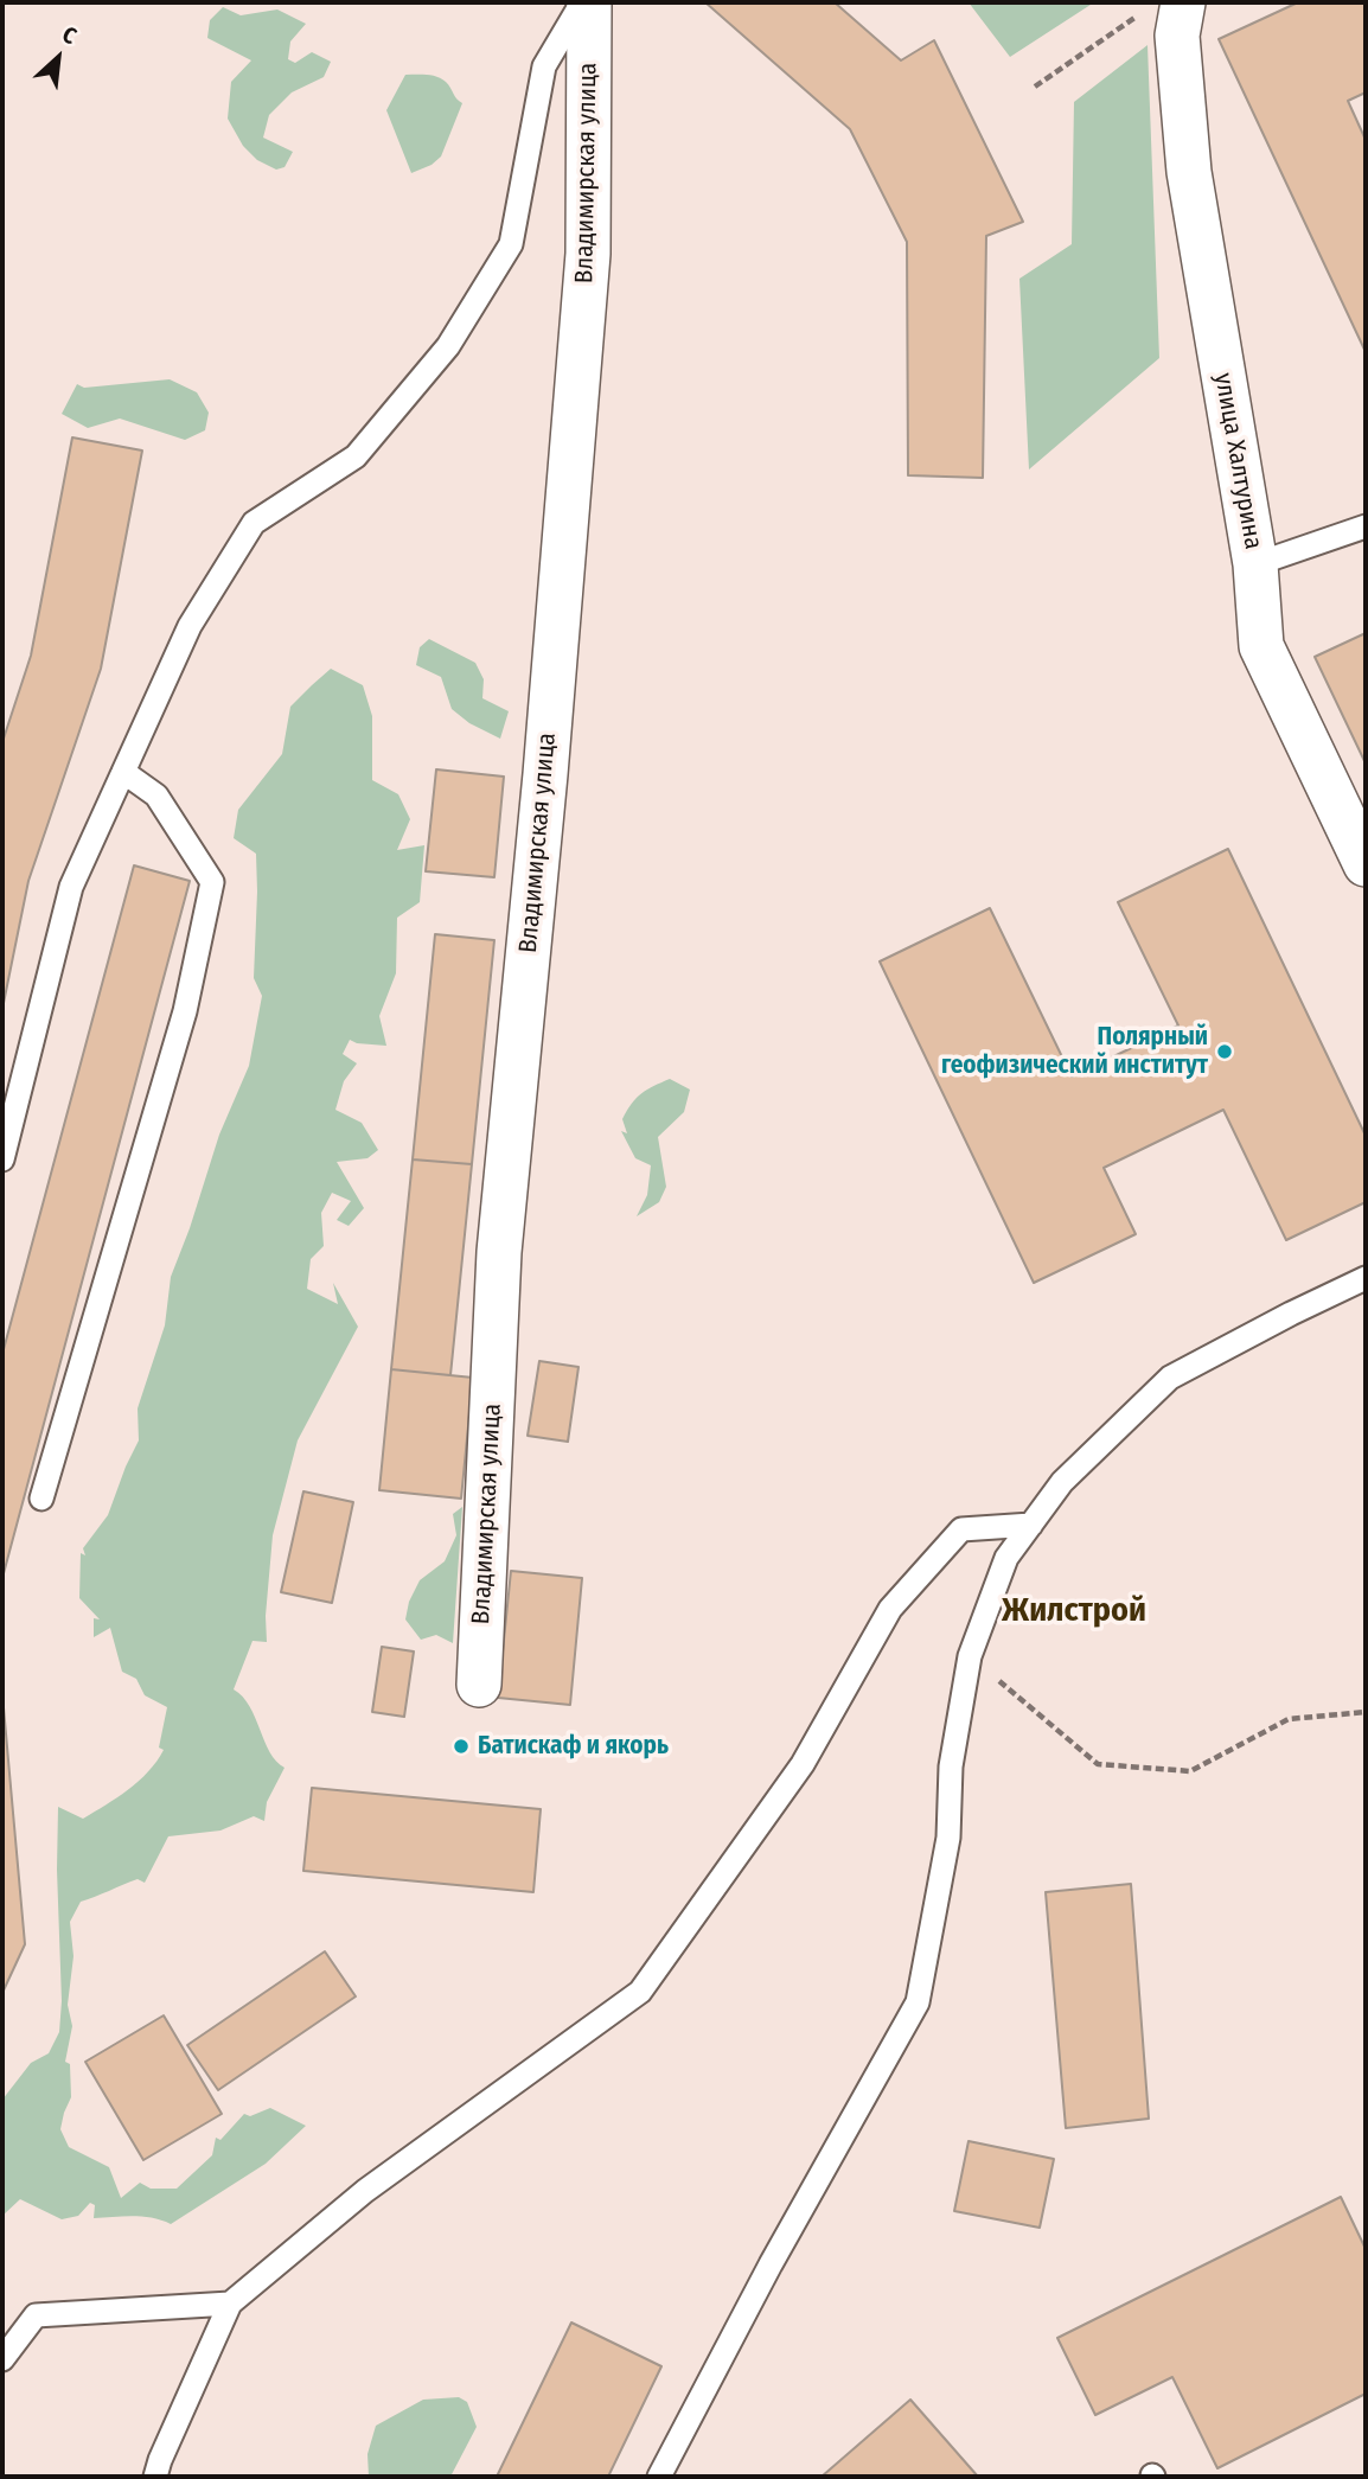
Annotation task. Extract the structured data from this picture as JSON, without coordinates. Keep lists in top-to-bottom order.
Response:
{
  "streets": {
    "street": ["Владимирская улица", "улица Халтурина"]
  },
  "districts": ["Жилстрой"],
  "places": ["Полярный геофизический институт", "Батискаф и якорь"],
  "north": "top right"
}
